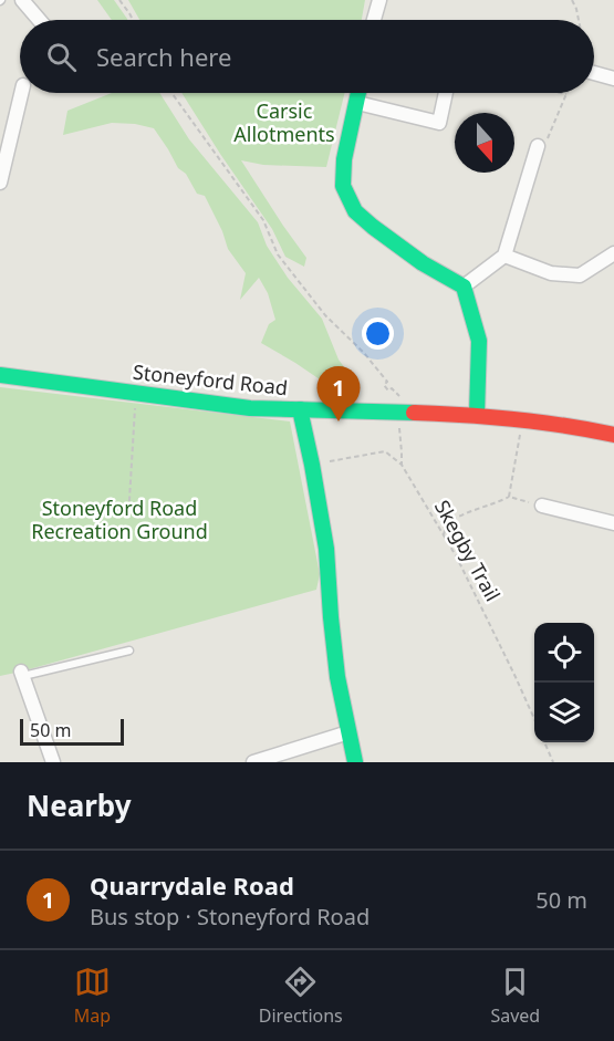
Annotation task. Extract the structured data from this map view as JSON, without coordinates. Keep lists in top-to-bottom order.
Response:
{
  "streets": {
    "street": ["Stoneyford Road"],
    "path": ["Skegby Trail"]
  },
  "parks": ["Carsic Allotments", "Stoneyford Road Recreation Ground"],
  "scale_bar": "50 m",
  "north": "bottom",
  "page": {
    "search": "Search here",
    "pins": "1",
    "scale": "50 m",
    "heading": "Nearby",
    "list": [
      {
        "mark": "1",
        "name": "Quarrydale Road",
        "note": "Bus stop · Stoneyford Road",
        "value": "50 m"
      }
    ],
    "nav": ["Map", "Directions", "Saved"]
  }
}
